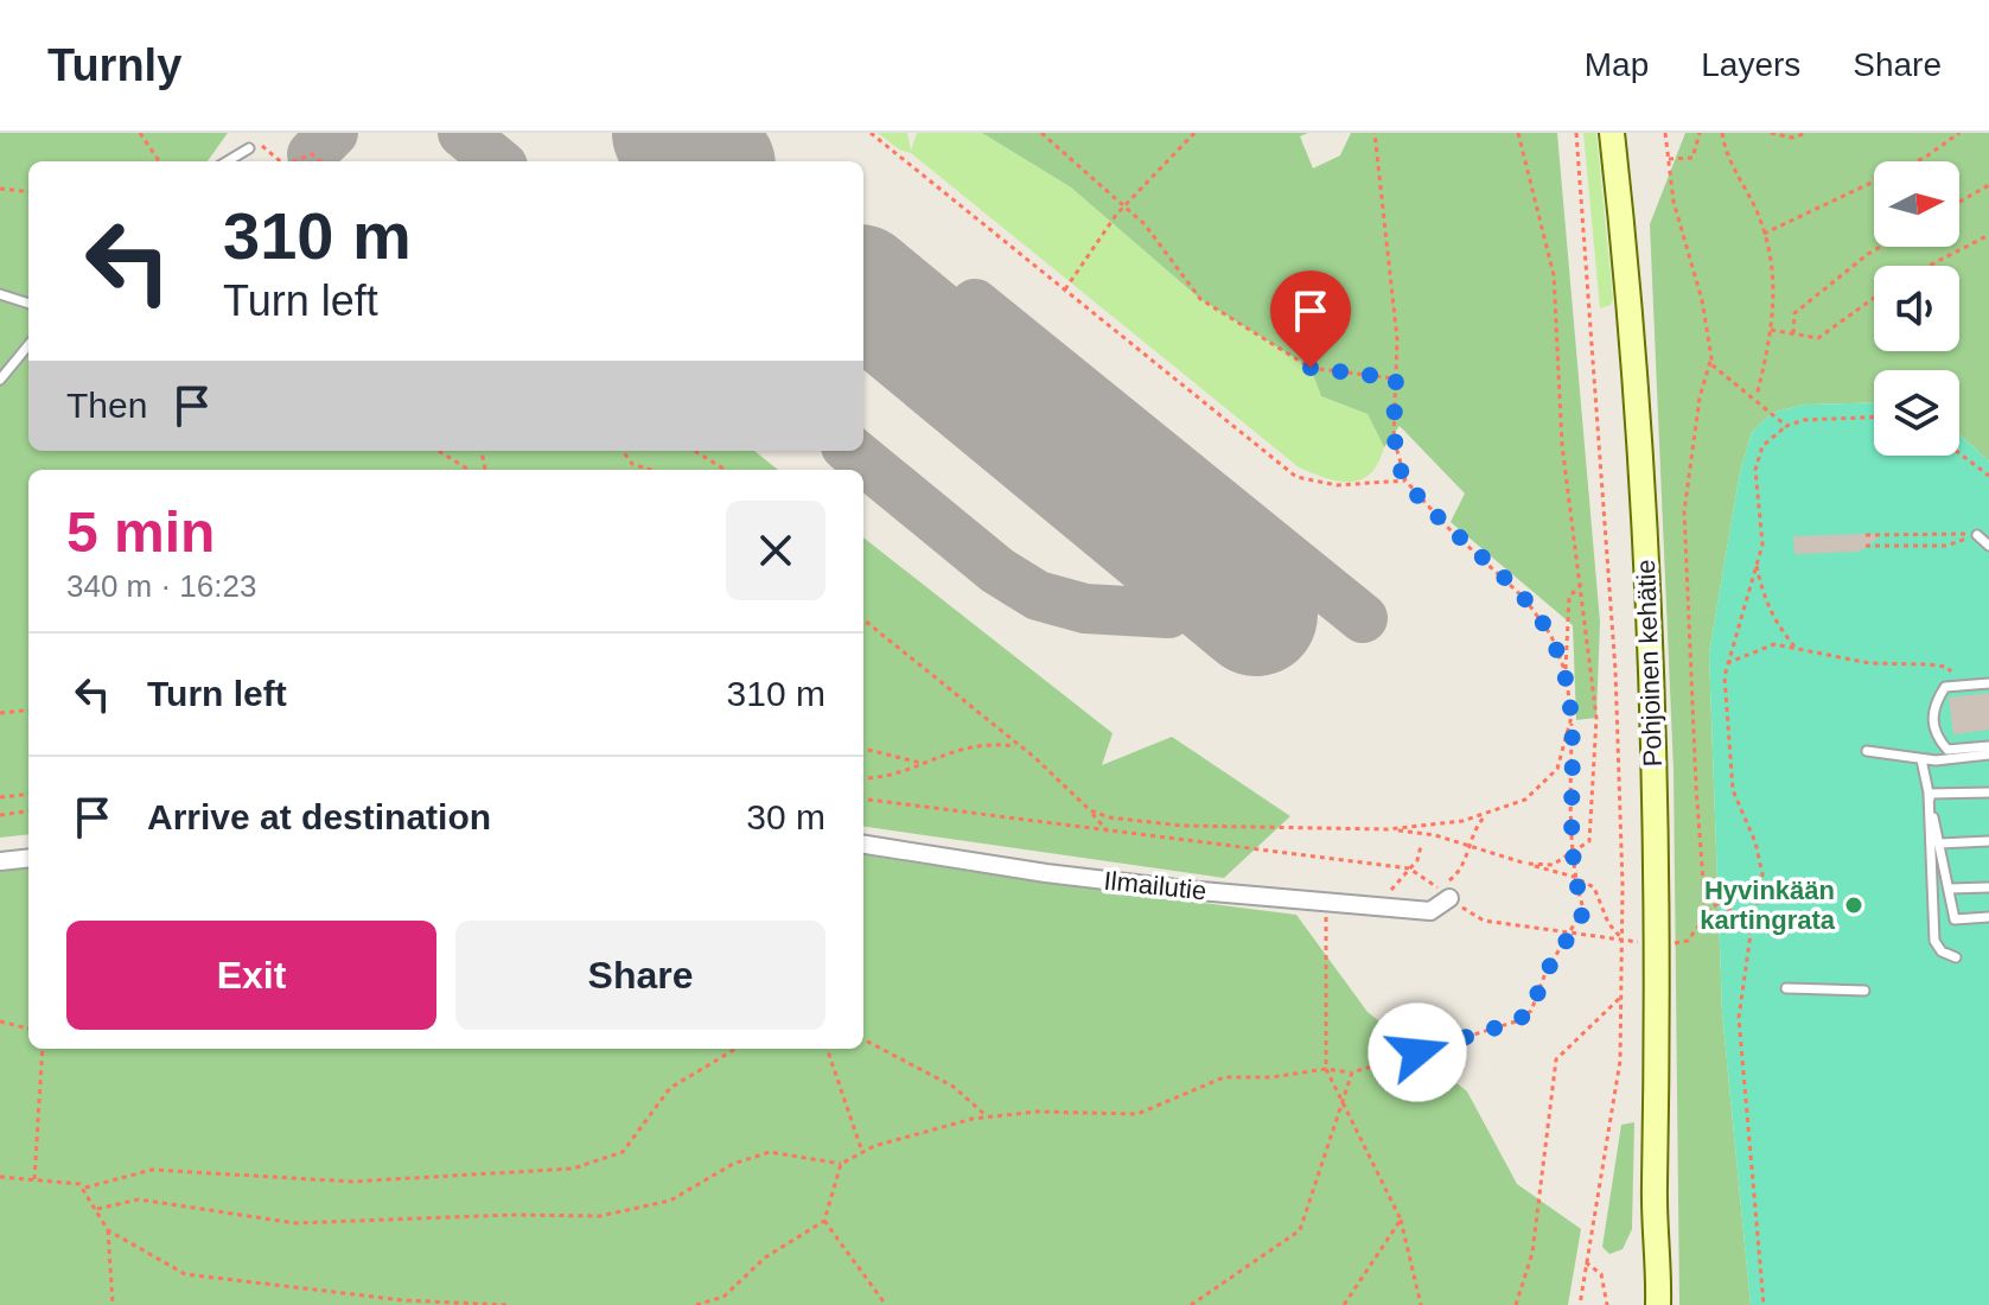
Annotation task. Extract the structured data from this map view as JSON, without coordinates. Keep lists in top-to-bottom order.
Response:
{
  "streets": {
    "main road": ["Pohjoinen kehätie"],
    "street": ["Ilmailutie"]
  },
  "places": ["Hyvinkään kartingrata"],
  "north": "right",
  "page": {
    "header": "Turnly",
    "nav": ["Map", "Layers", "Share"],
    "turn": ["310 m", "Turn left"],
    "then": "Then",
    "heading": ["5 min", "340 m · 16:23"],
    "list": [
      {
        "name": "Turn left",
        "value": "310 m"
      },
      {
        "name": "Arrive at destination",
        "value": "30 m"
      }
    ],
    "buttons": ["Exit", "Share"]
  }
}
